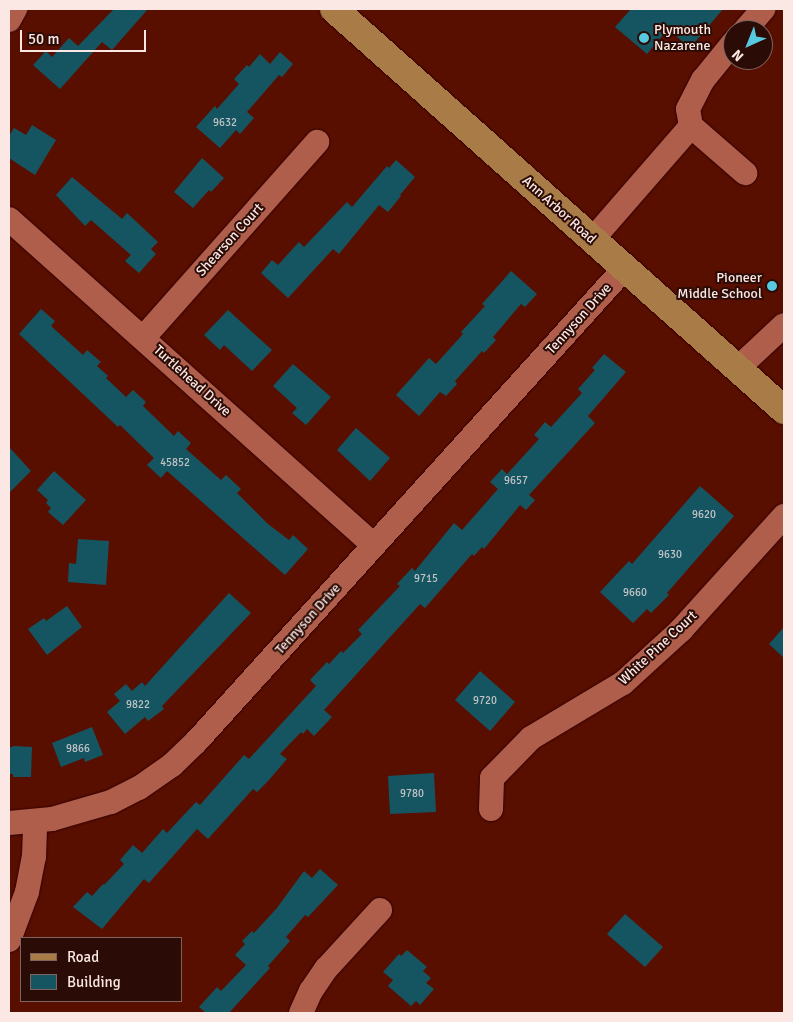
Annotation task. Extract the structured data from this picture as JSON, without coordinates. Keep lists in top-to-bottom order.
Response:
{
  "streets": {
    "main road": ["Ann Arbor Road"],
    "street": [
      "Shearson Court",
      "Tennyson Drive",
      "Turtlehead Drive",
      "White Pine Court"
    ]
  },
  "crossings": [
    ["Ann Arbor Road", "Tennyson Drive"],
    ["Shearson Court", "Turtlehead Drive"],
    ["Tennyson Drive", "Turtlehead Drive"]
  ],
  "places": ["Plymouth Nazarene", "Pioneer Middle School"],
  "house_numbers": [
    "9632",
    "45852",
    "9657",
    "9620",
    "9630",
    "9715",
    "9660",
    "9720",
    "9822",
    "9866",
    "9780"
  ],
  "legend": ["Road", "Building"],
  "scale_bar": "50 m",
  "north": "bottom left"
}
